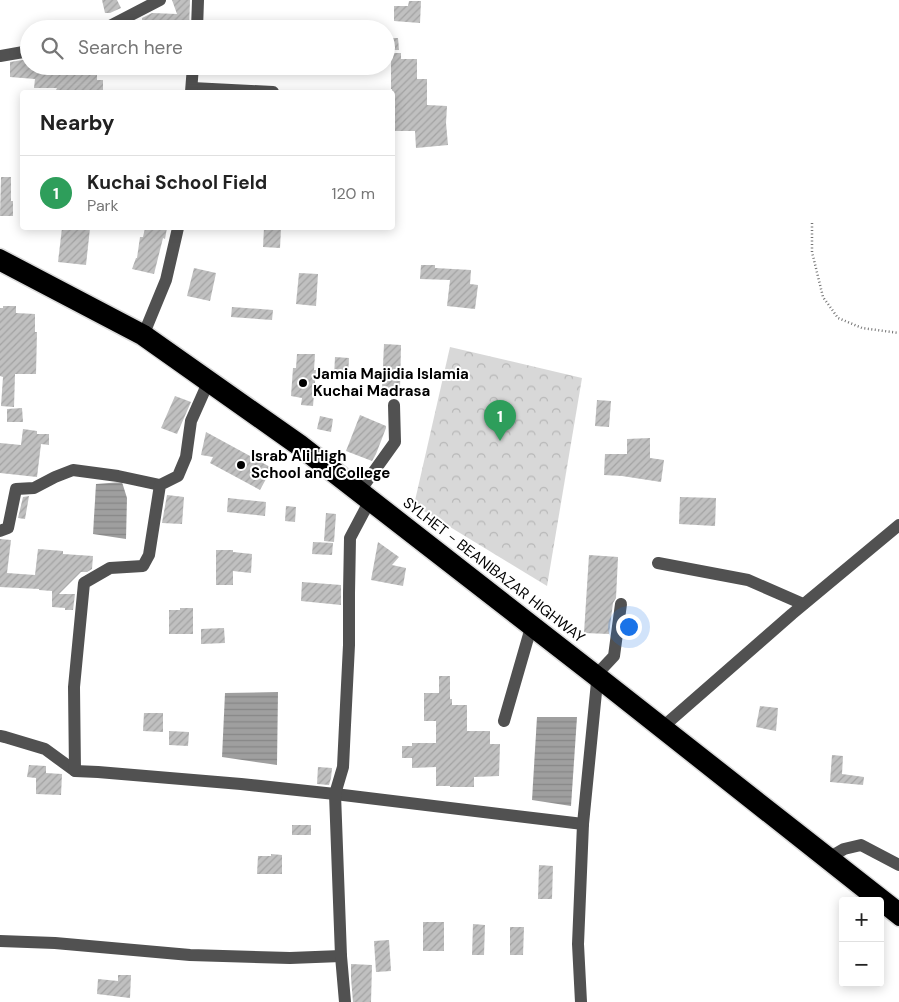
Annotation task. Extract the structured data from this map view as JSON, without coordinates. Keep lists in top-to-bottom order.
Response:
{
  "streets": {
    "main road": ["SYLHET - BEANIBAZAR HIGHWAY"]
  },
  "places": ["Jamia Majidia Islamia Kuchai Madrasa", "Israb Ali High School and College"],
  "page": {
    "search": "Search here",
    "heading": "Nearby",
    "list": [
      {
        "mark": "1",
        "name": "Kuchai School Field",
        "note": "Park",
        "value": "120 m"
      }
    ],
    "pins": "1",
    "map_buttons": ["+", "−"]
  }
}
